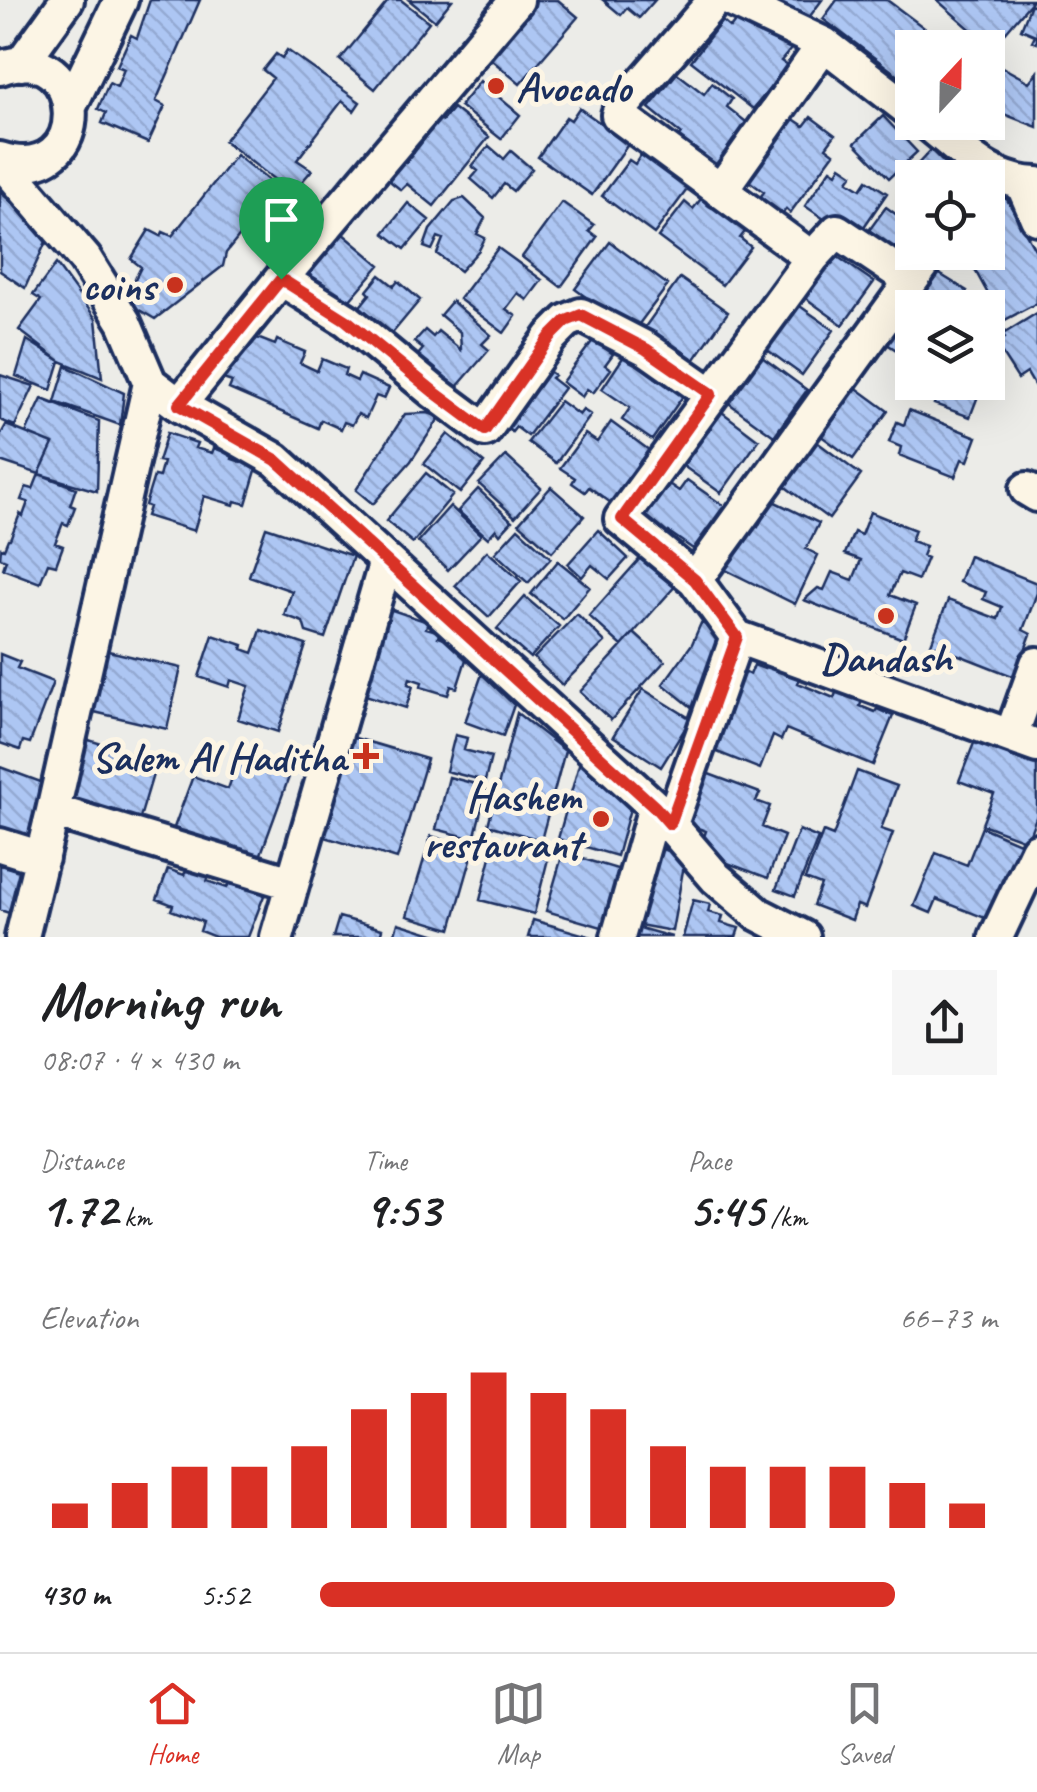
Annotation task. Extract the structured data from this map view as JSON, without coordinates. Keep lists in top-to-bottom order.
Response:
{
  "places": {
    "other": [
      "Avocado",
      "coins",
      "Dandash",
      "Hashem restaurant"
    ],
    "health": ["Salem Al Haditha"]
  },
  "north": "top",
  "page": {
    "heading": ["Morning run", "08:07 · 4 × 430 m"],
    "stats": [
      ["Distance", "1.72 km"],
      ["Time", "9:53"],
      ["Pace", "5:45 /km"]
    ],
    "chart": ["Elevation", "66–73 m"],
    "list": [
      {
        "name": "430 m",
        "note": "5:52"
      }
    ],
    "tabs": ["Home", "Map", "Saved"]
  }
}
